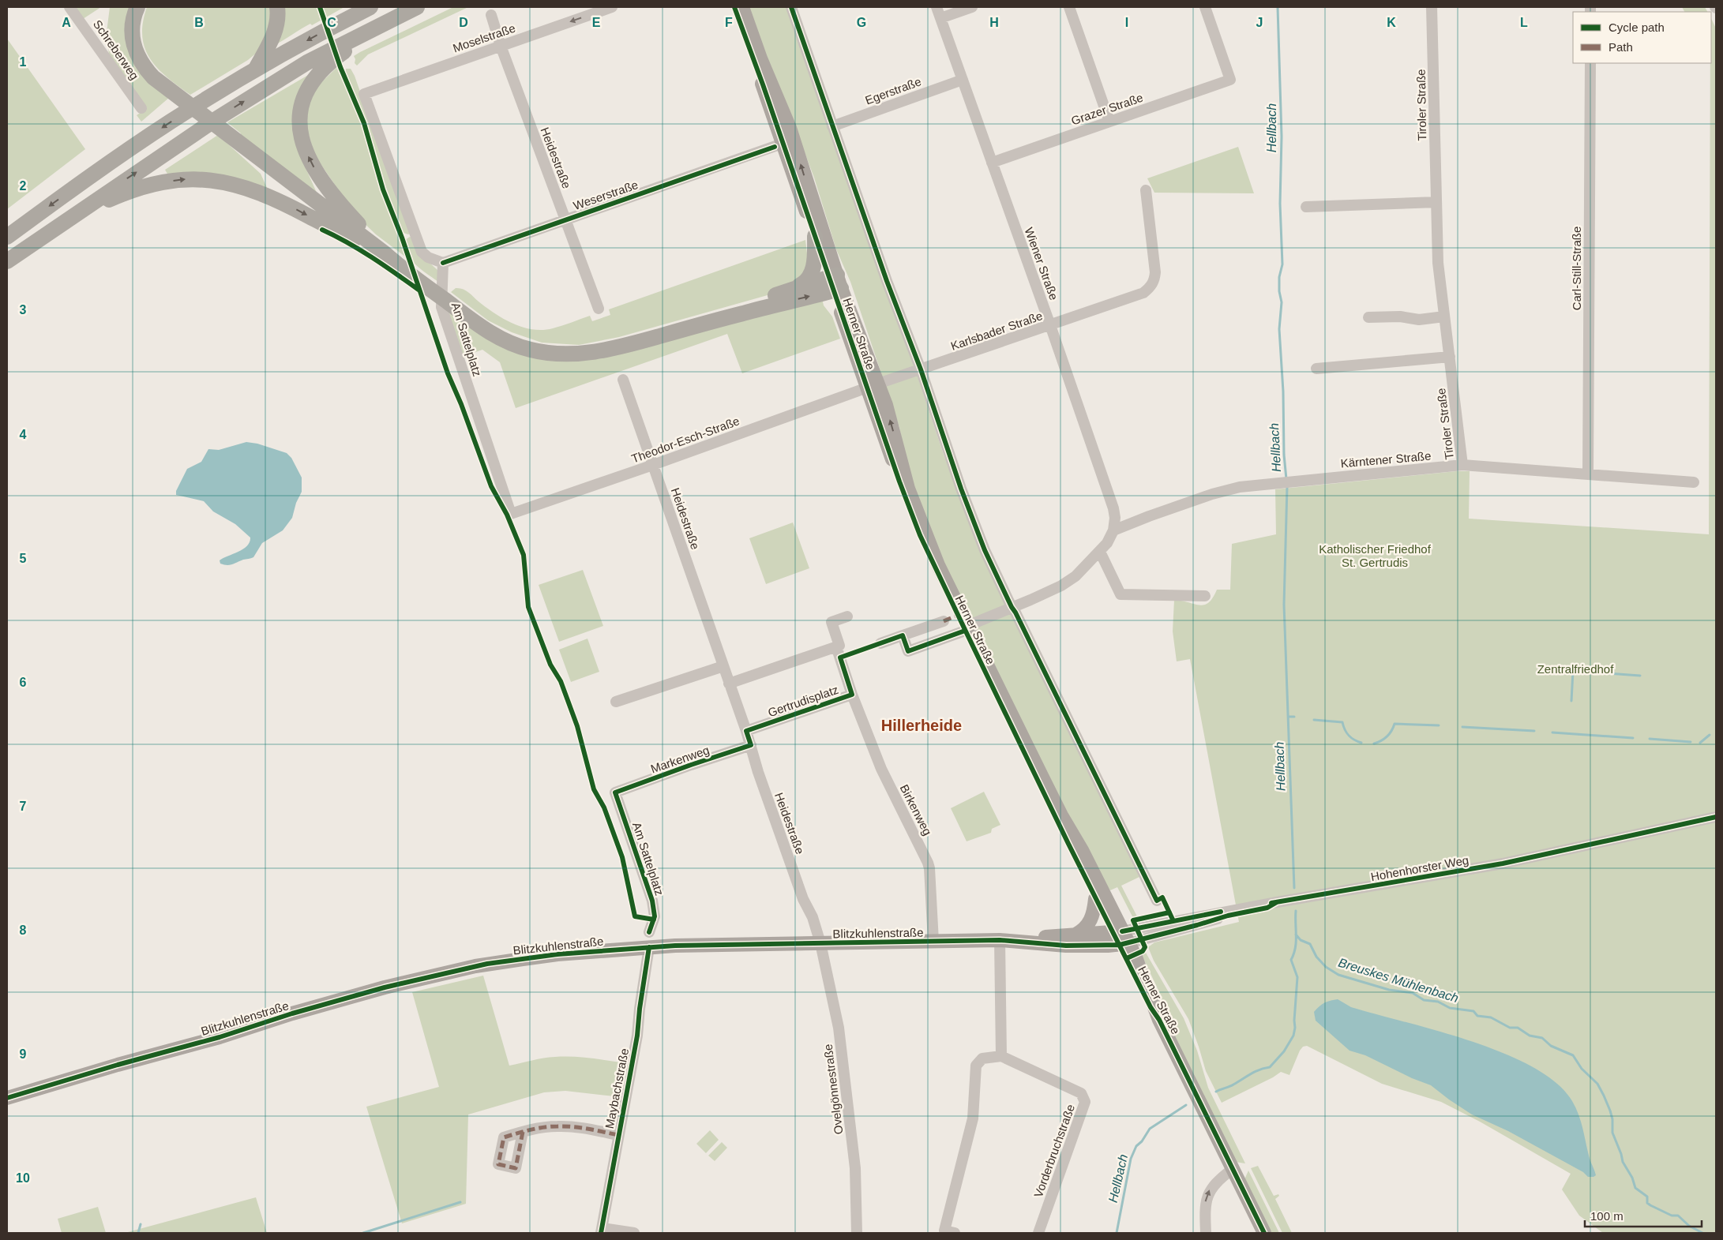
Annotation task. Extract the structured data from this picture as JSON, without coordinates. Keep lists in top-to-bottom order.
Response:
{
  "streets": {
    "main road": ["Herner Straße", "Blitzkuhlenstraße"],
    "street": [
      "Moselstraße",
      "Schreberweg",
      "Egerstraße",
      "Tiroler Straße",
      "Grazer Straße",
      "Heidestraße",
      "Weserstraße",
      "Wiener Straße",
      "Carl-Still-Straße",
      "Karlsbader Straße",
      "Am Sattelplatz",
      "Theodor-Esch-Straße",
      "Kärntener Straße",
      "Gertrudisplatz",
      "Markenweg",
      "Birkenweg",
      "Hohenhorster Weg",
      "Maybachstraße",
      "Ovelgönnestraße",
      "Vorderbruchstraße"
    ]
  },
  "crossings": [
    ["Moselstraße", "Heidestraße"],
    ["Moselstraße", "Weserstraße"],
    ["Moselstraße", "Am Sattelplatz"],
    ["Egerstraße", "Wiener Straße"],
    ["Tiroler Straße", "Kärntener Straße"],
    ["Grazer Straße", "Wiener Straße"],
    ["Heidestraße", "Weserstraße"],
    ["Heidestraße", "Theodor-Esch-Straße"],
    ["Heidestraße", "Gertrudisplatz"],
    ["Heidestraße", "Markenweg"],
    ["Heidestraße", "Blitzkuhlenstraße"],
    ["Heidestraße", "Ovelgönnestraße"],
    ["Weserstraße", "Herner Straße"],
    ["Weserstraße", "Am Sattelplatz"],
    ["Wiener Straße", "Karlsbader Straße"],
    ["Wiener Straße", "Kärntener Straße"],
    ["Carl-Still-Straße", "Kärntener Straße"],
    ["Karlsbader Straße", "Herner Straße"],
    ["Karlsbader Straße", "Theodor-Esch-Straße"],
    ["Herner Straße", "Theodor-Esch-Straße"],
    ["Herner Straße", "Hohenhorster Weg"],
    ["Herner Straße", "Blitzkuhlenstraße"],
    ["Am Sattelplatz", "Theodor-Esch-Straße"],
    ["Am Sattelplatz", "Markenweg"],
    ["Gertrudisplatz", "Birkenweg"],
    ["Birkenweg", "Blitzkuhlenstraße"],
    ["Hohenhorster Weg", "Blitzkuhlenstraße"],
    ["Blitzkuhlenstraße", "Maybachstraße"],
    ["Blitzkuhlenstraße", "Ovelgönnestraße"]
  ],
  "districts": ["Hillerheide"],
  "water": ["Hellbach", "Breuskes Mühlenbach"],
  "parks": ["Katholischer Friedhof St. Gertrudis", "Zentralfriedhof"],
  "legend": ["Cycle path", "Path"],
  "scale_bar": "100 m",
  "grid": {
    "columns": [
      "A",
      "B",
      "C",
      "D",
      "E",
      "F",
      "G",
      "H",
      "I",
      "J",
      "K",
      "L"
    ],
    "rows": [
      "1",
      "2",
      "3",
      "4",
      "5",
      "6",
      "7",
      "8",
      "9",
      "10"
    ]
  }
}
